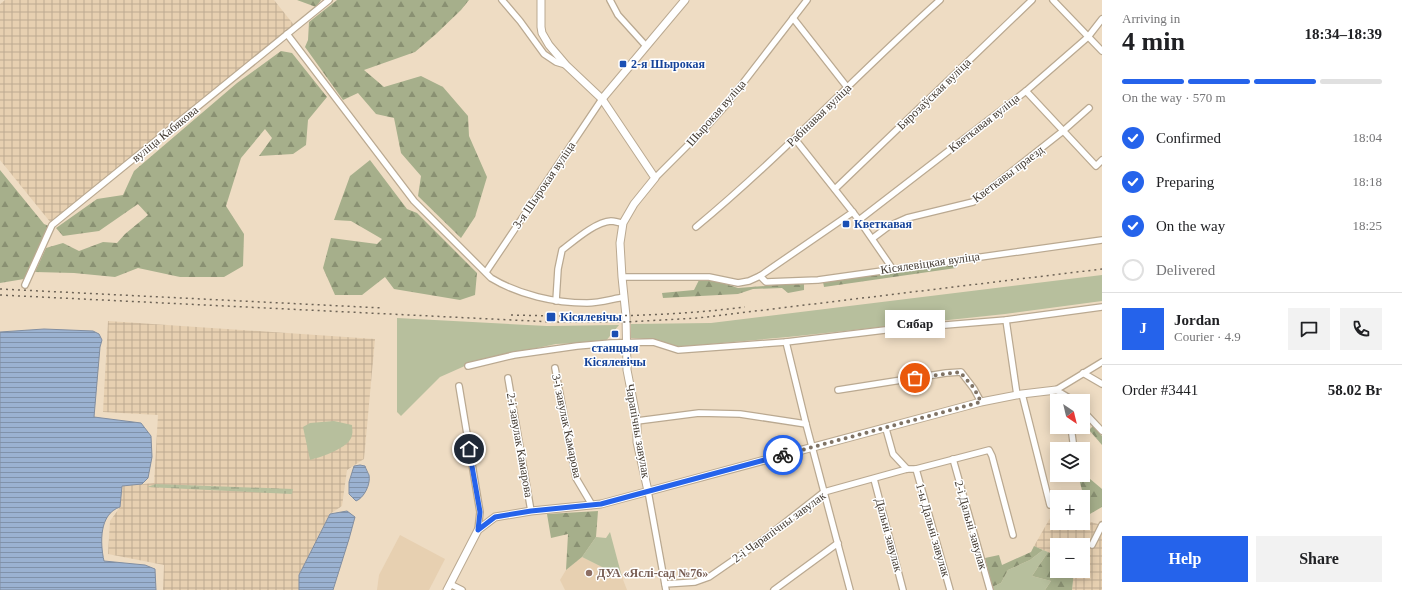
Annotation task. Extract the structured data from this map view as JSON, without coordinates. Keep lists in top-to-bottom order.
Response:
{
  "streets": {
    "street": [
      "Бярозаўская вуліца",
      "Шырокая вуліца",
      "Рабінавая вуліца",
      "Кветкавая вуліца",
      "вуліца Кабякова",
      "Кветкавы праезд",
      "3-я Шырокая вуліца",
      "Кісялевіцкая вуліца",
      "3-і завулак Камарова",
      "Чарапічны завулак",
      "2-і завулак Камарова",
      "2-і Дальні завулак",
      "2-і Чарапічны завулак",
      "1-ы Дальні завулак",
      "Дальні завулак"
    ]
  },
  "crossings": [
    ["Шырокая вуліца", "Чарапічны завулак"],
    ["Чарапічны завулак", "2-і Чарапічны завулак"],
    ["2-і Дальні завулак", "2-і Чарапічны завулак"],
    ["2-і Чарапічны завулак", "1-ы Дальні завулак"],
    ["2-і Чарапічны завулак", "Дальні завулак"]
  ],
  "places": {
    "transit": [
      "2-я Шырокая",
      "Кветкавая",
      "Кісялевічы",
      "станцыя Кісялевічы"
    ],
    "other": ["Сябар", "ДУА «Яслі-сад №76»"]
  },
  "north": "bottom right",
  "page": {
    "heading": ["4 min", "Arriving in", "18:34–18:39"],
    "panel": [
      "Jordan",
      "Courier · 4.9",
      "Order #3441",
      "58.02 Br"
    ],
    "bar": "On the way · 570 m",
    "list": [
      ["Confirmed", "18:04"],
      ["Preparing", "18:18"],
      ["On the way", "18:25"],
      "Delivered"
    ],
    "round": "J",
    "bubble": "Сябар",
    "map_buttons": ["+", "−"],
    "buttons": ["Help", "Share"]
  }
}
